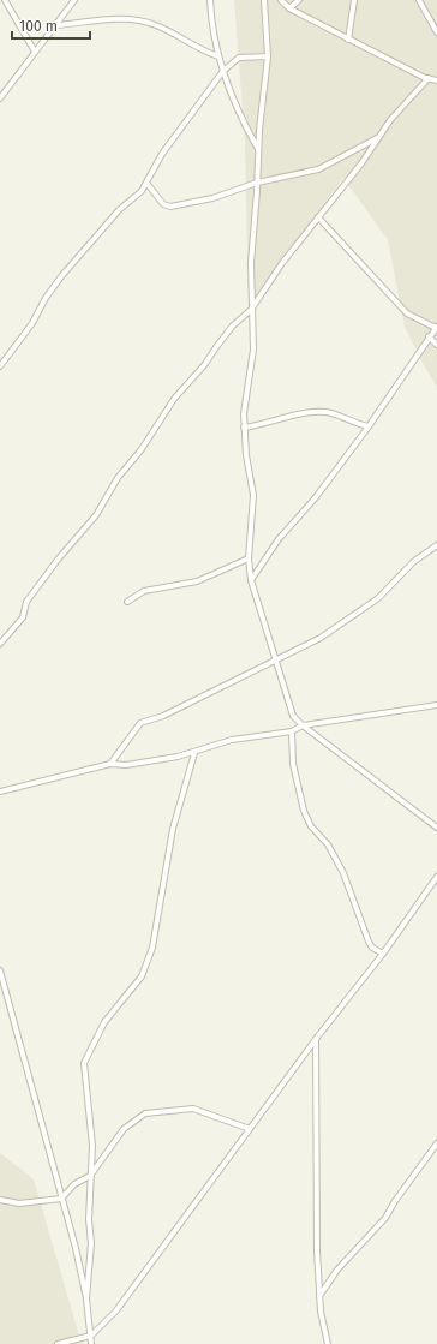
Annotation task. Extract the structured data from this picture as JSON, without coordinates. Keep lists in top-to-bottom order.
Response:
{
  "scale_bar": "100 m"
}
